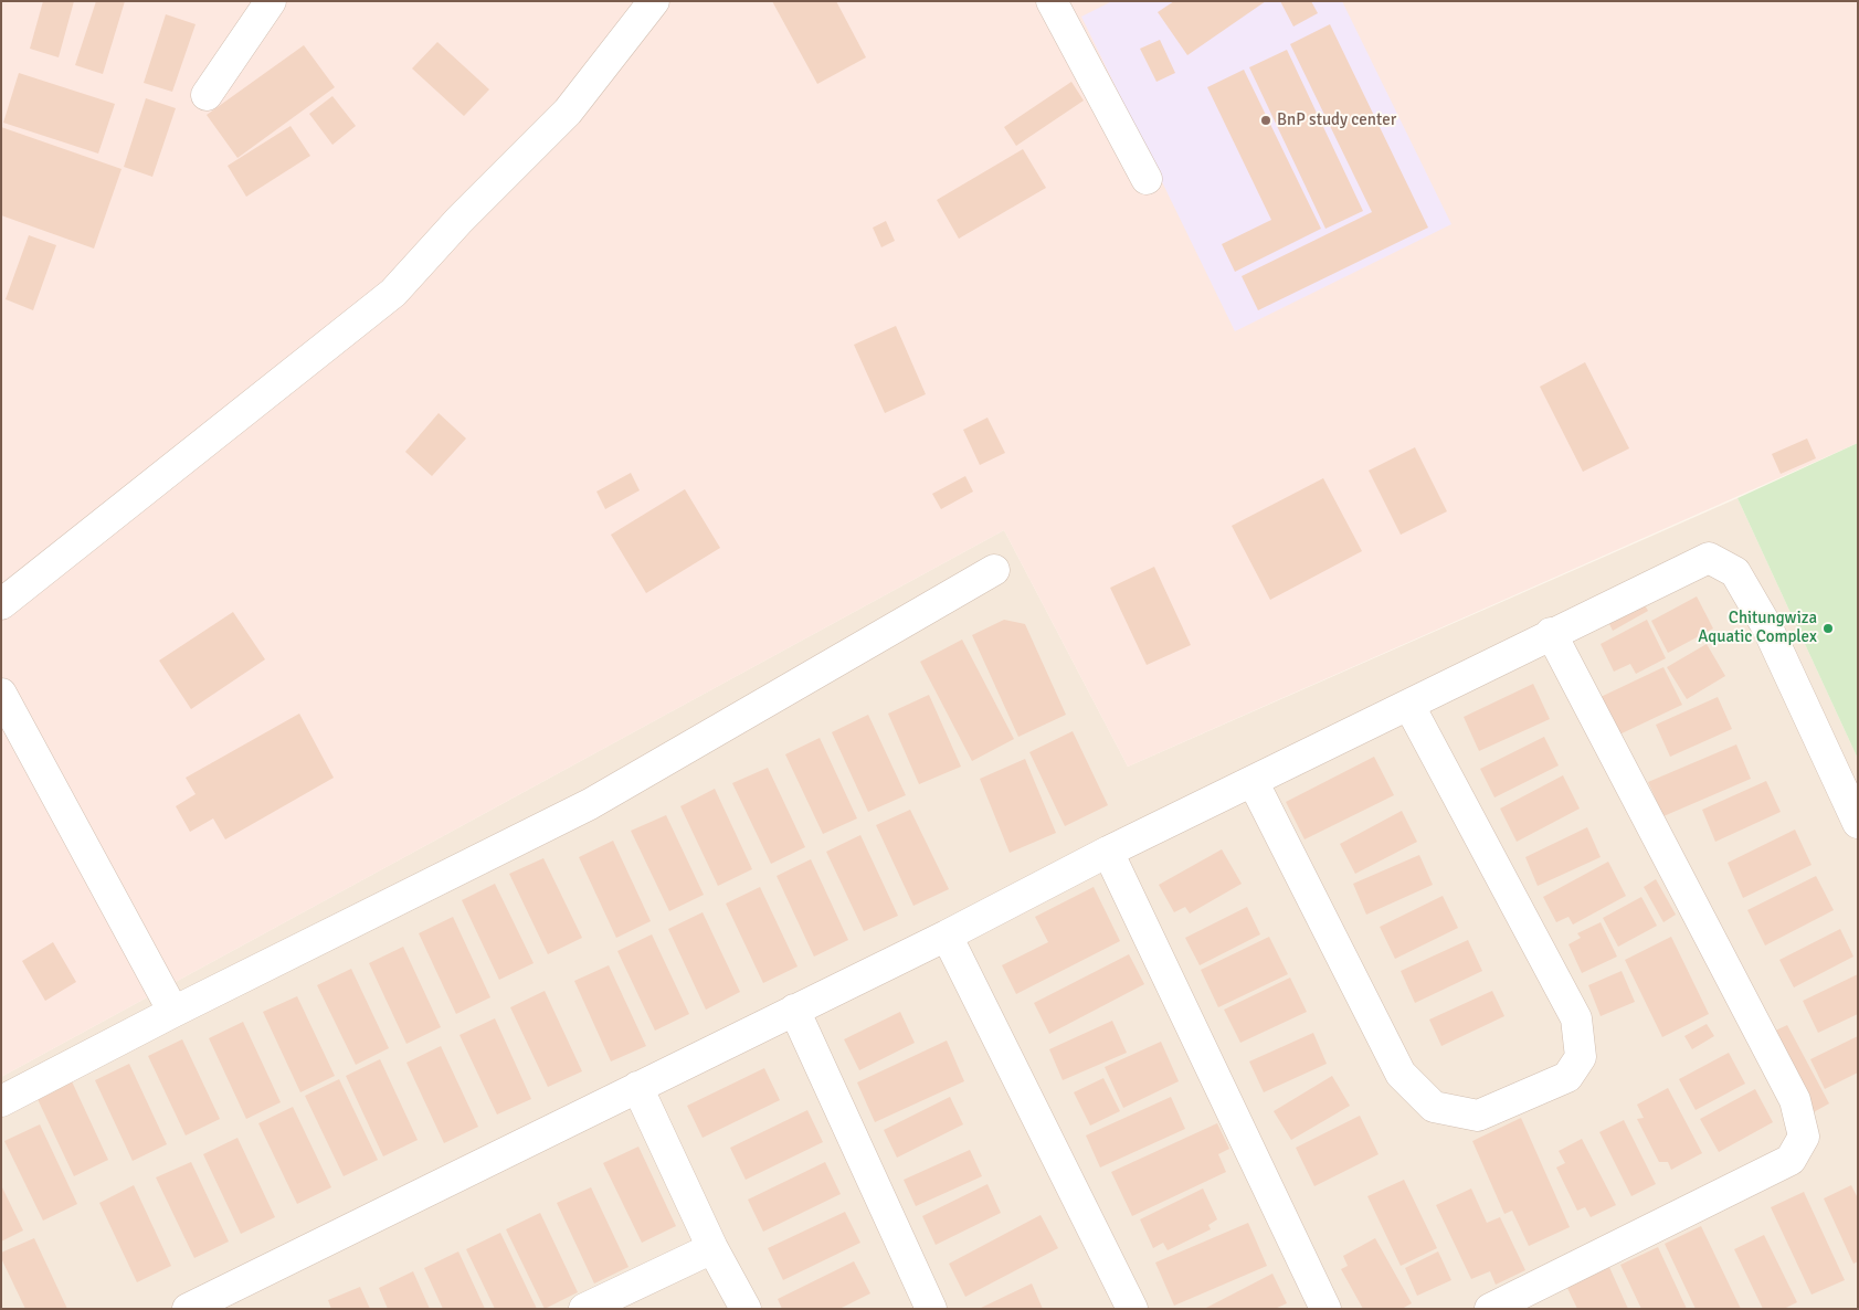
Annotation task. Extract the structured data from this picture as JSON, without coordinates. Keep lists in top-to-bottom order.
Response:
{
  "places": ["BnP study center", "Chitungwiza Aquatic Complex"]
}
